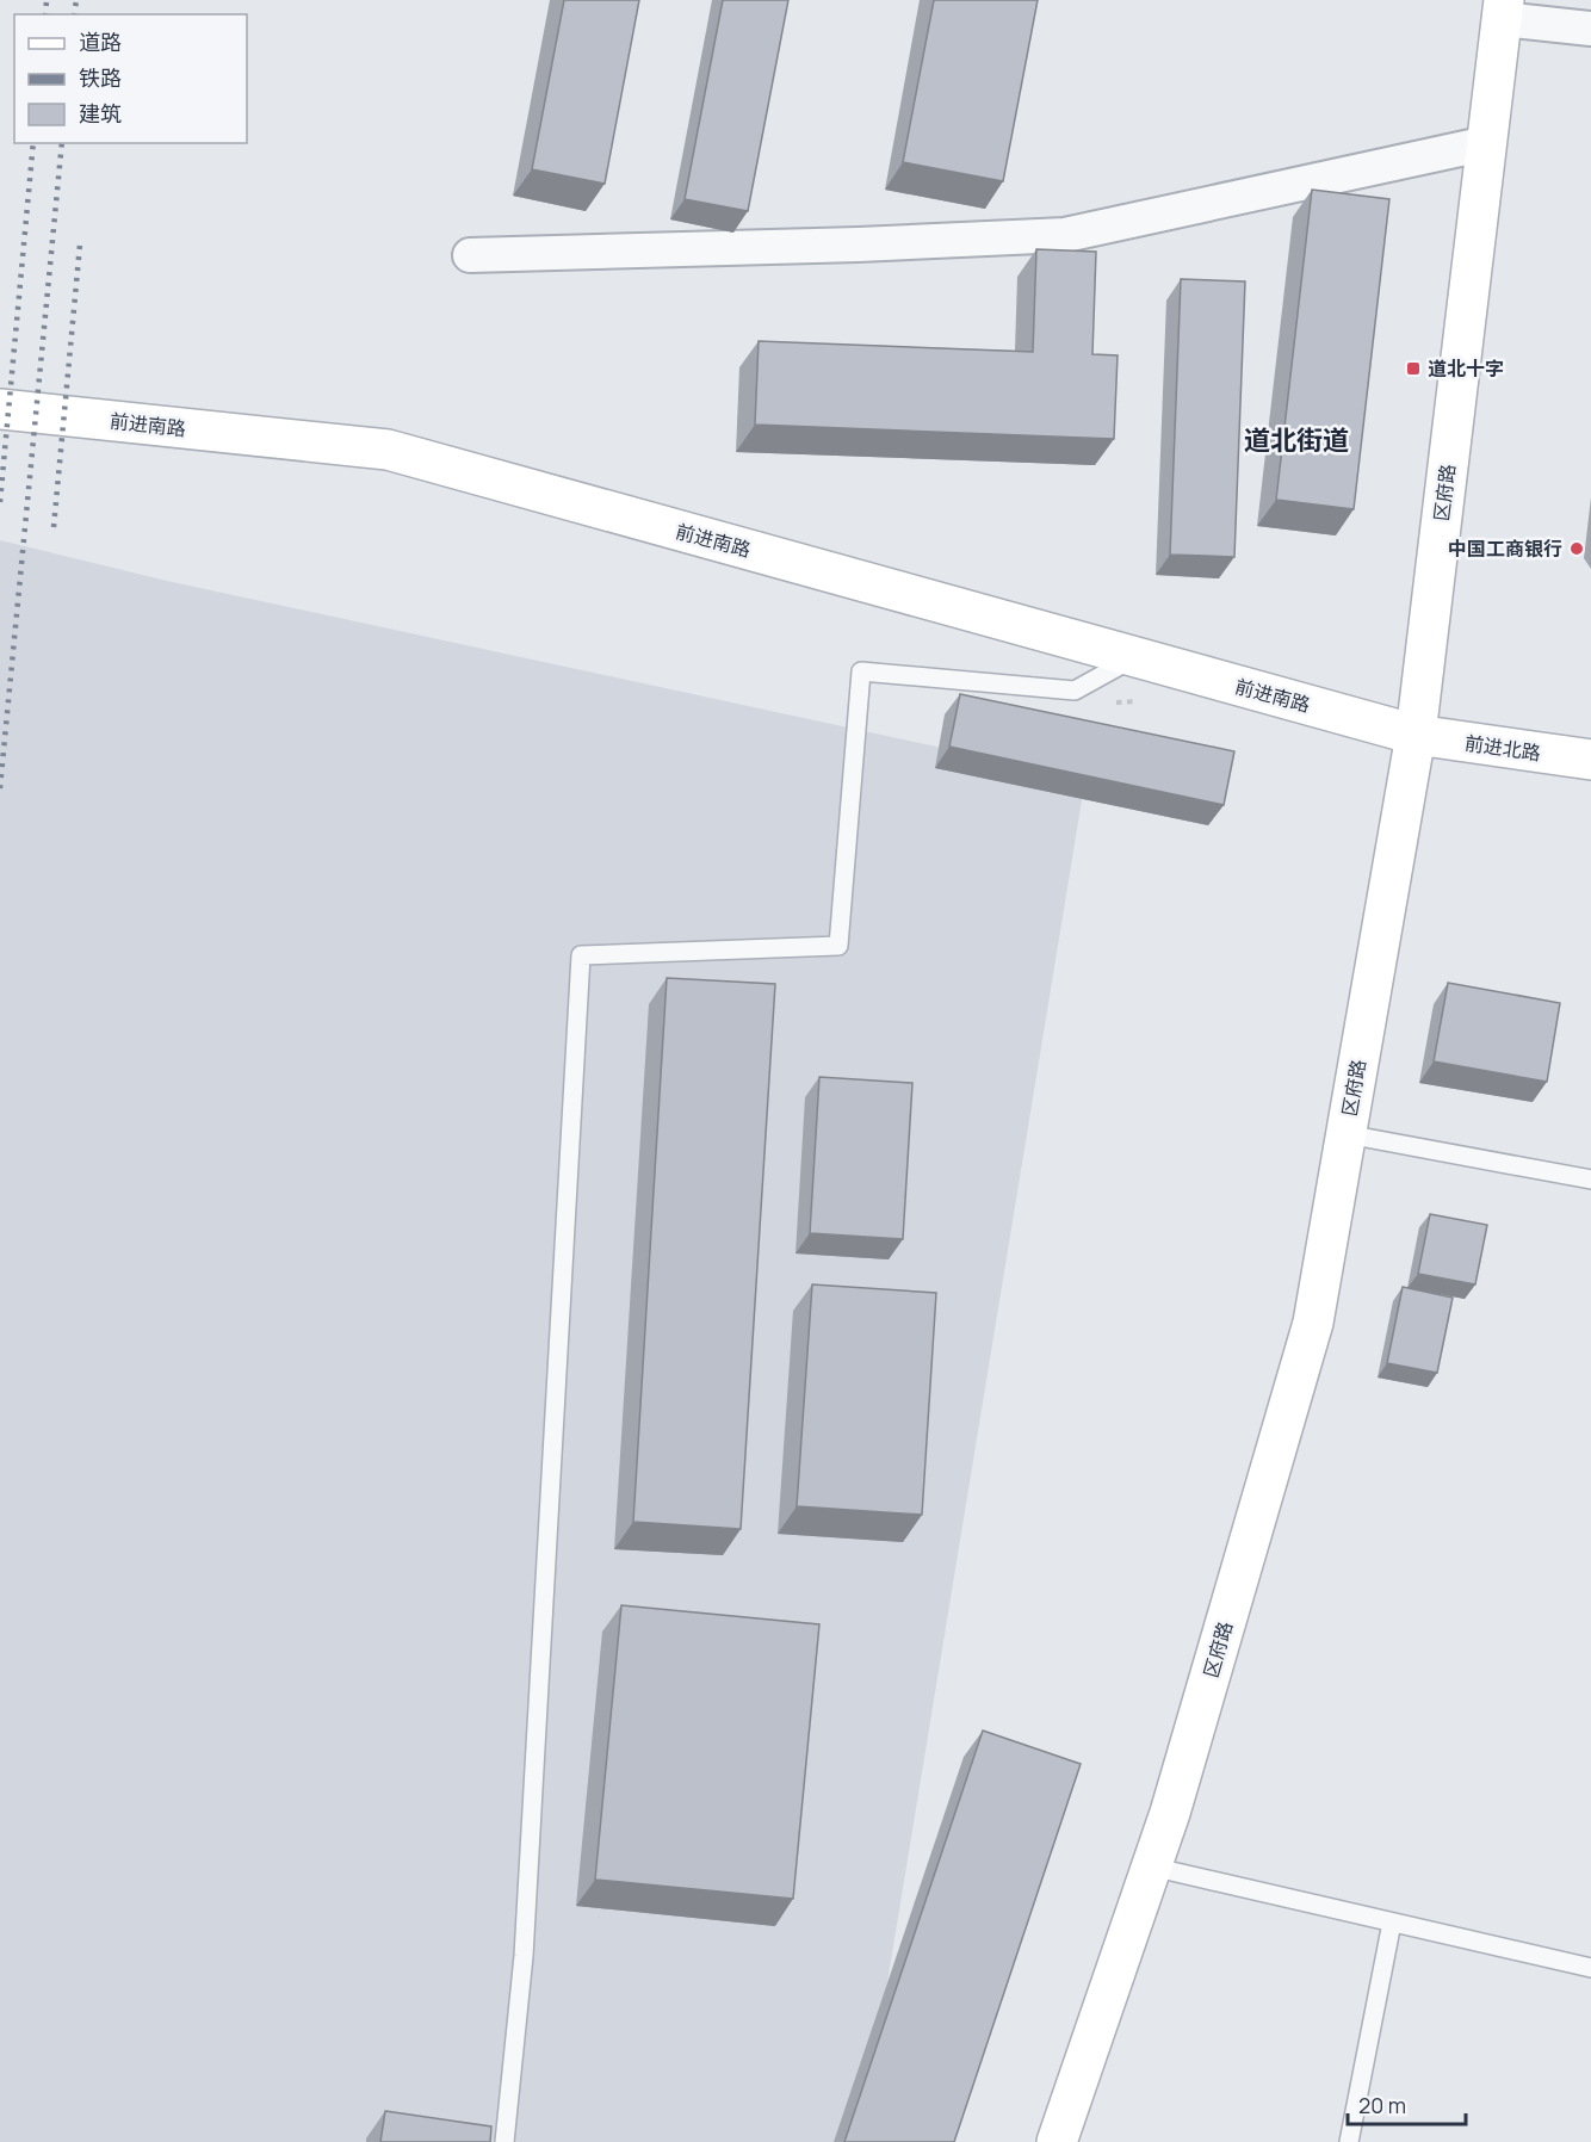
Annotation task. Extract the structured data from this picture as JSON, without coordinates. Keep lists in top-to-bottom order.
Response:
{
  "streets": {
    "main road": ["前进南路", "区府路", "前进北路"]
  },
  "crossings": [
    ["前进南路", "区府路"],
    ["前进南路", "前进北路"],
    ["区府路", "前进北路"]
  ],
  "districts": ["道北街道"],
  "places": {
    "transit": ["道北十字"],
    "other": ["中国工商银行"]
  },
  "legend": ["道路", "铁路", "建筑"],
  "scale_bar": "20 m"
}
